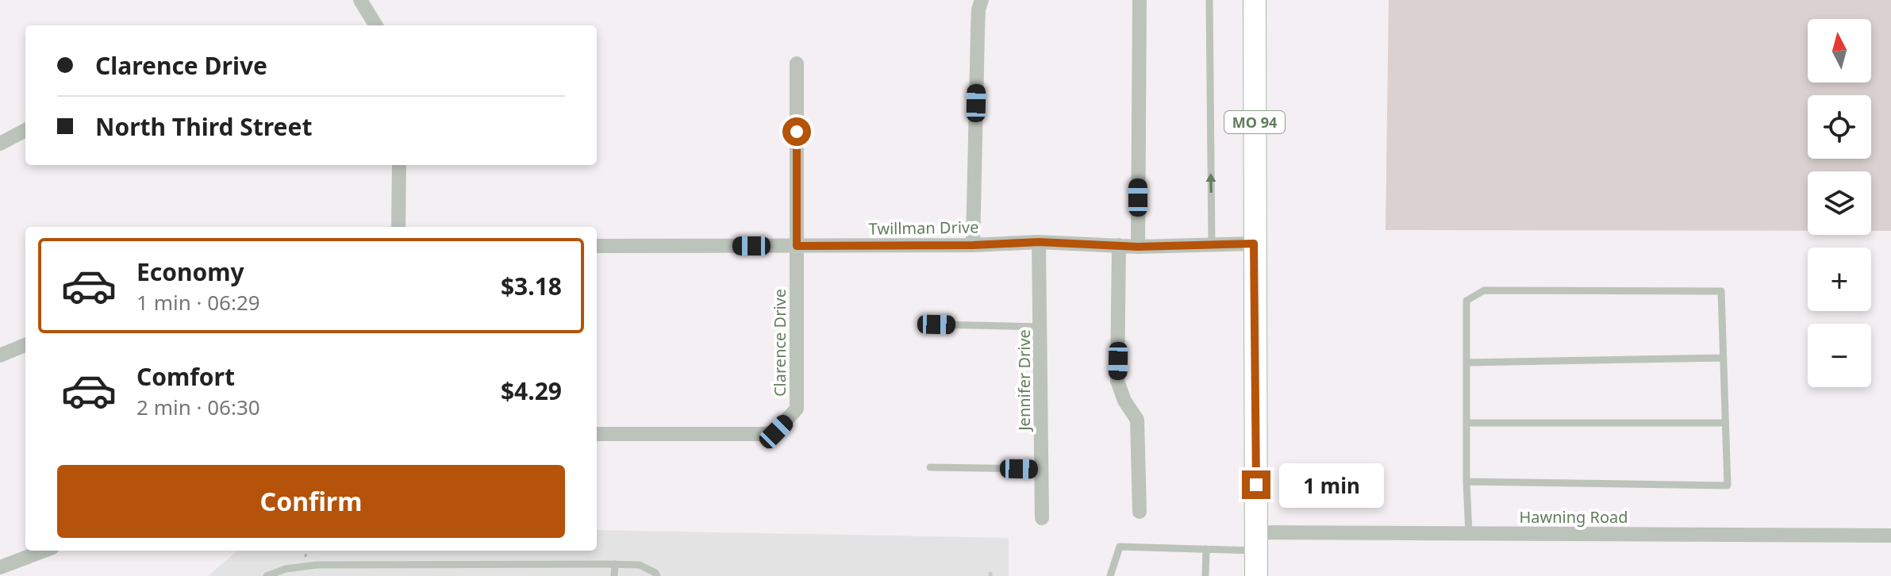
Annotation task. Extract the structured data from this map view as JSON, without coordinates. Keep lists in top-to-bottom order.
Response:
{
  "streets": {
    "main road": ["MO 94"],
    "street": [
      "Twillman Drive",
      "Clarence Drive",
      "Jennifer Drive",
      "Hawning Road"
    ]
  },
  "crossings": [
    ["MO 94", "Twillman Drive"],
    ["MO 94", "Hawning Road"],
    ["Twillman Drive", "Clarence Drive"],
    ["Twillman Drive", "Jennifer Drive"]
  ],
  "north": "top",
  "page": {
    "map_buttons": ["+", "−"],
    "banner": ["Clarence Drive", "North Third Street"],
    "list": [
      {
        "name": "Economy",
        "note": "1 min · 06:29",
        "value": "$3.18"
      },
      {
        "name": "Comfort",
        "note": "2 min · 06:30",
        "value": "$4.29"
      }
    ],
    "buttons": "Confirm",
    "bubble": "1 min"
  }
}
